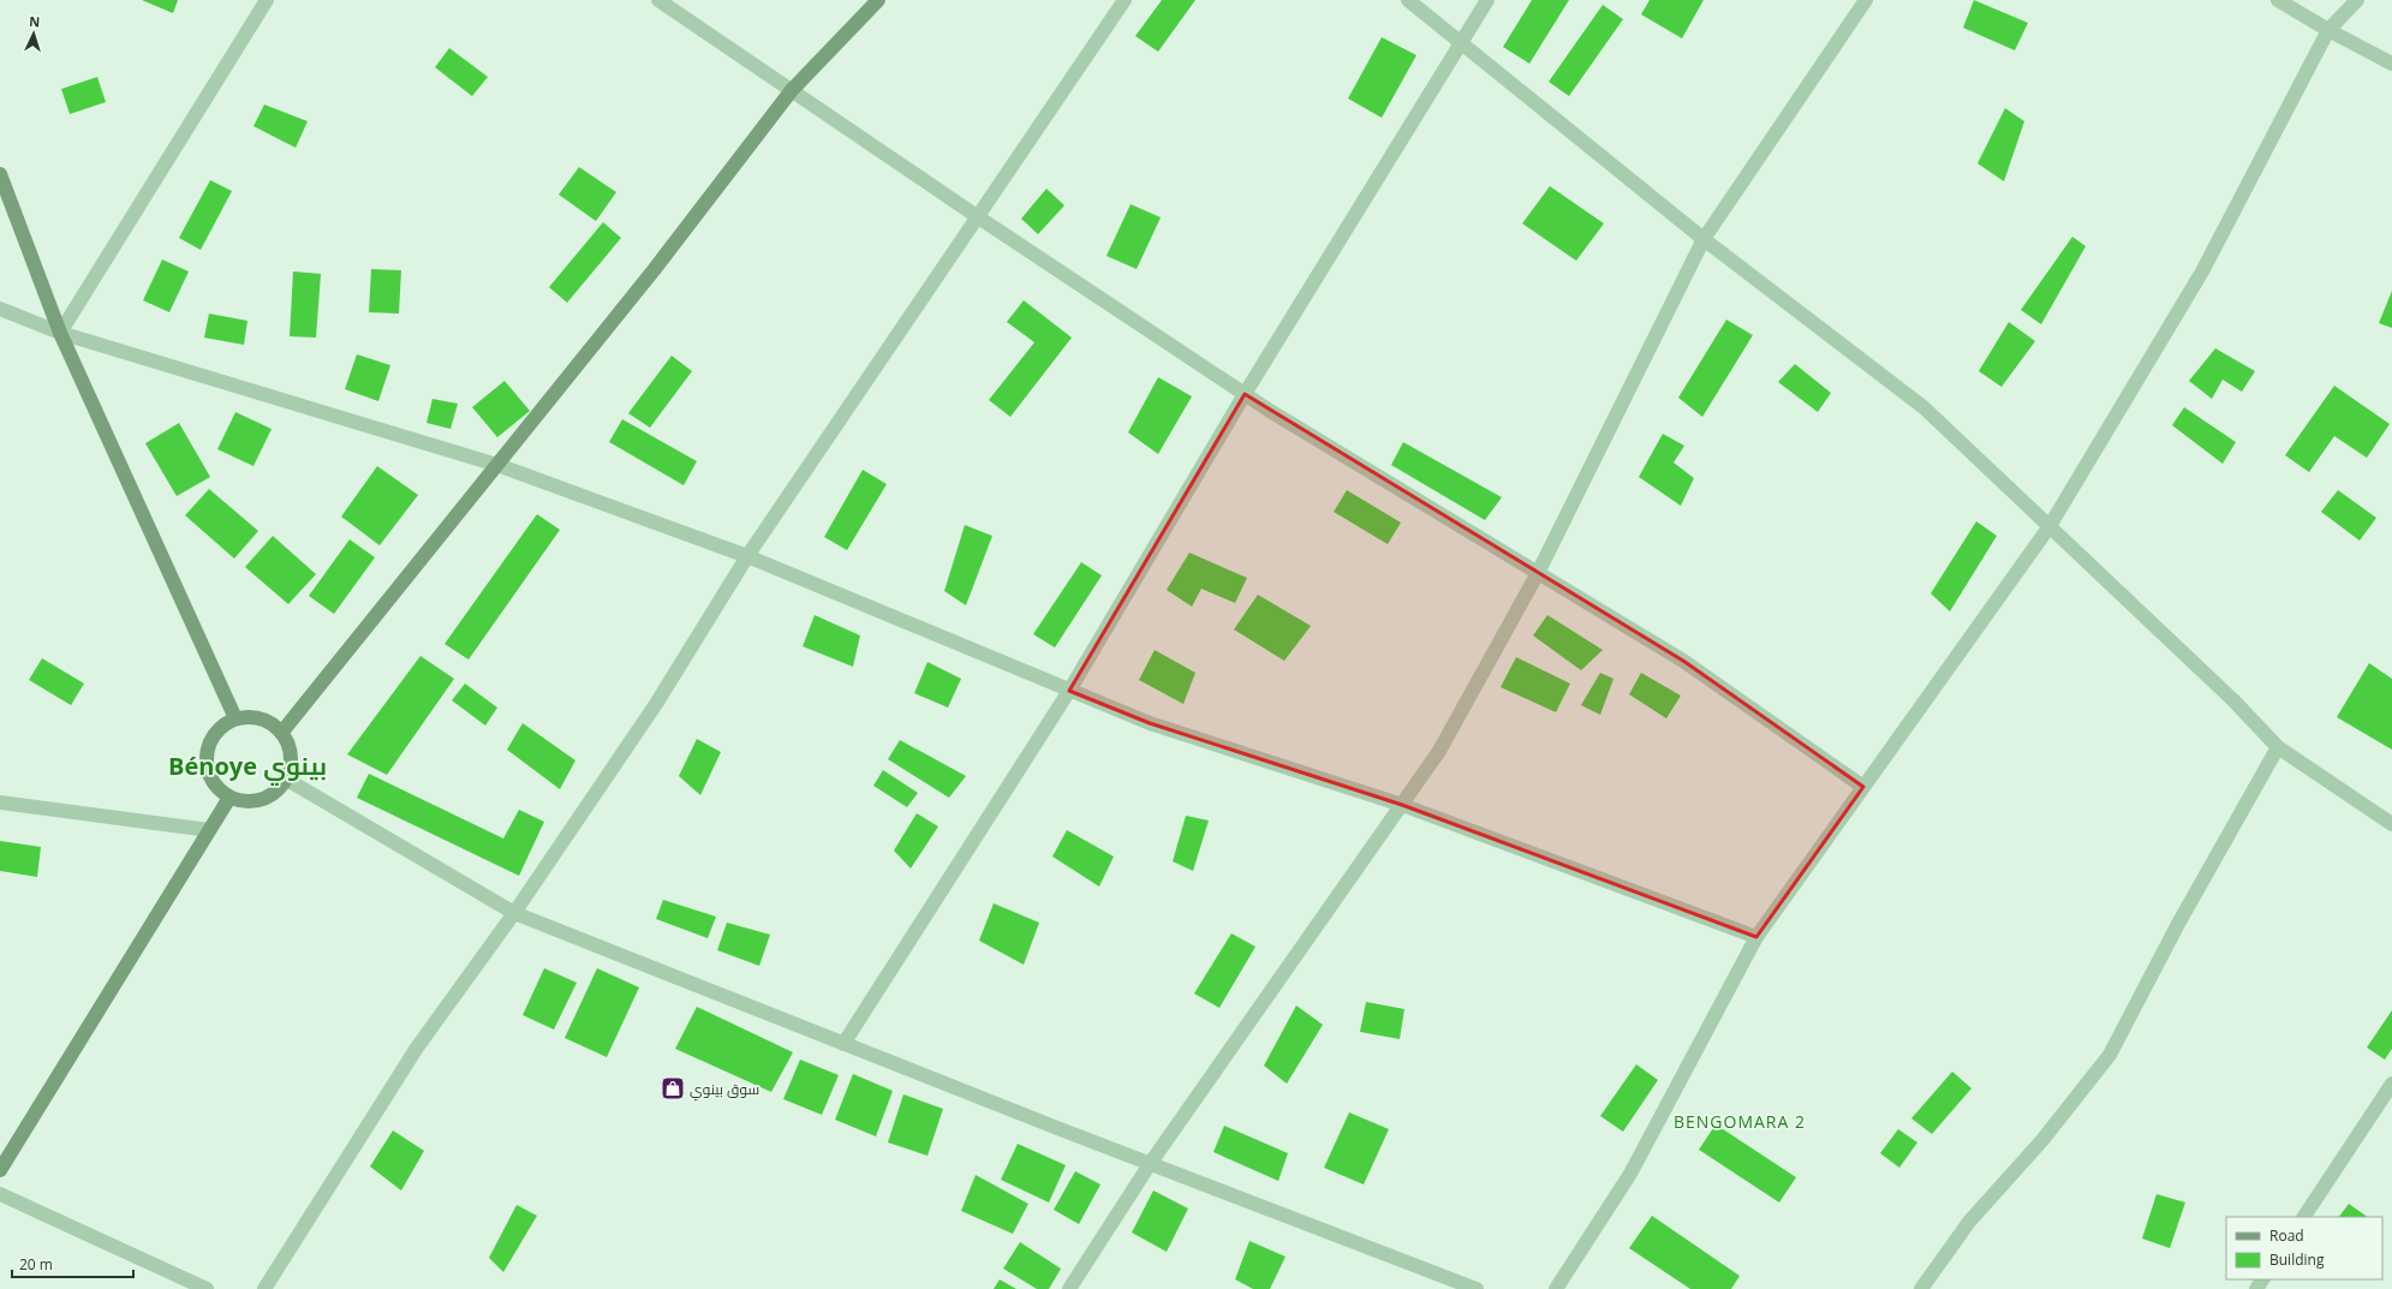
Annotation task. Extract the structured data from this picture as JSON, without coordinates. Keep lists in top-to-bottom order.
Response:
{
  "districts": ["Bénoye بينوي", "BENGOMARA 2"],
  "places": {
    "shop": ["سوق بينوي"]
  },
  "legend": ["Road", "Building"],
  "scale_bar": "20 m",
  "north": "top"
}
